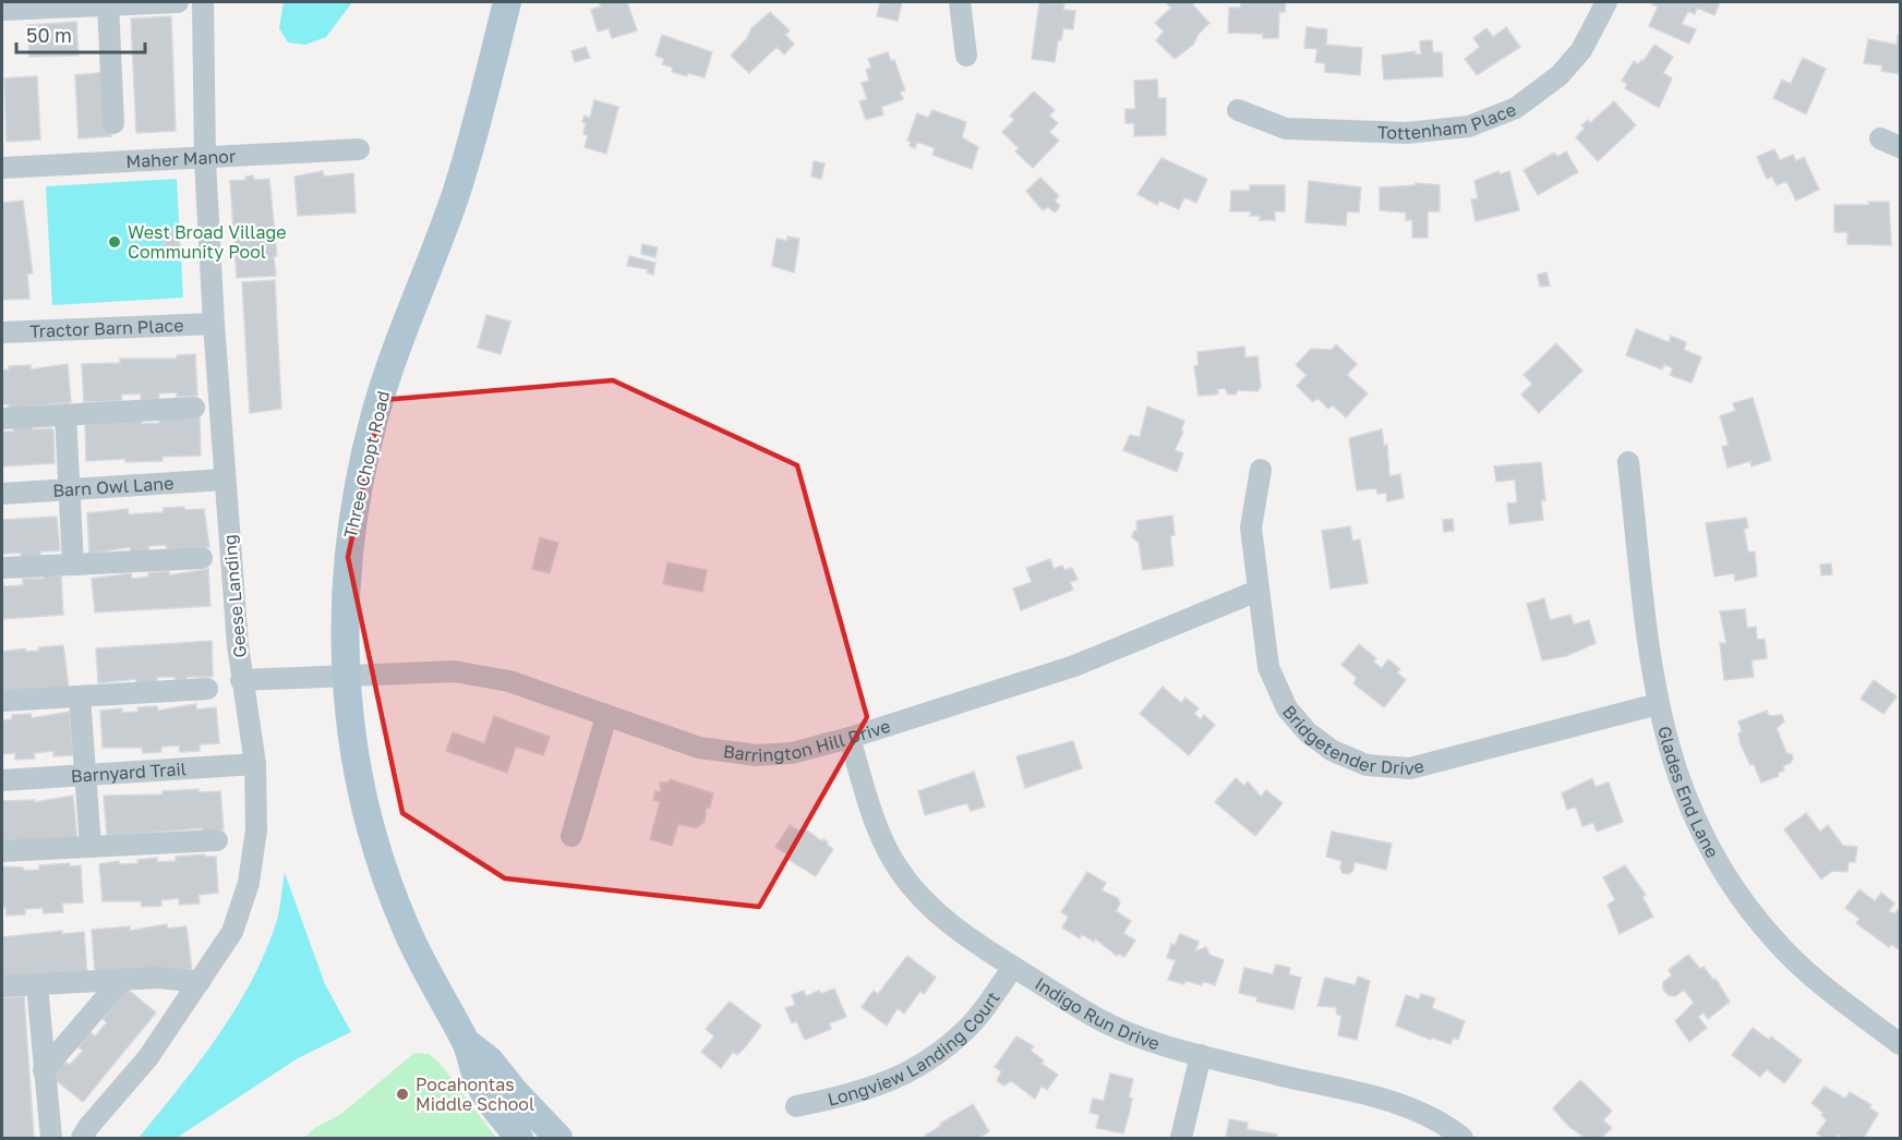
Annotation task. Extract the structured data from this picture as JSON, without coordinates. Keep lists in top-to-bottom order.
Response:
{
  "streets": {
    "main road": ["Three Chopt Road"],
    "street": [
      "Tottenham Place",
      "Maher Manor",
      "Tractor Barn Place",
      "Barn Owl Lane",
      "Geese Landing",
      "Bridgetender Drive",
      "Barrington Hill Drive",
      "Barnyard Trail",
      "Glades End Lane",
      "Indigo Run Drive",
      "Longview Landing Court"
    ]
  },
  "crossings": [
    ["Maher Manor", "Geese Landing"],
    ["Tractor Barn Place", "Geese Landing"],
    ["Three Chopt Road", "Barrington Hill Drive"],
    ["Barn Owl Lane", "Geese Landing"],
    ["Geese Landing", "Barrington Hill Drive"],
    ["Geese Landing", "Barnyard Trail"],
    ["Bridgetender Drive", "Barrington Hill Drive"],
    ["Bridgetender Drive", "Glades End Lane"],
    ["Barrington Hill Drive", "Indigo Run Drive"],
    ["Indigo Run Drive", "Longview Landing Court"]
  ],
  "places": ["West Broad Village Community Pool", "Pocahontas Middle School"],
  "scale_bar": "50 m"
}
